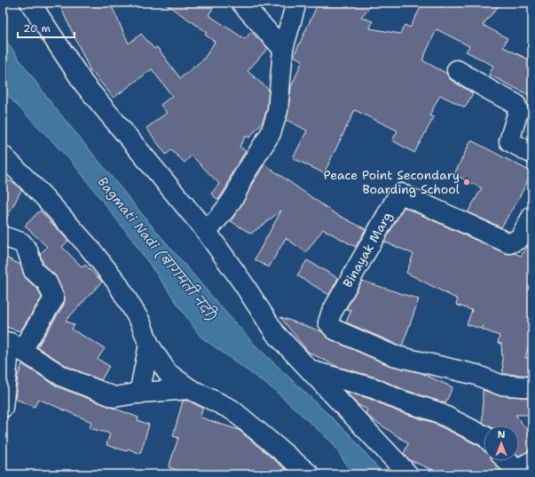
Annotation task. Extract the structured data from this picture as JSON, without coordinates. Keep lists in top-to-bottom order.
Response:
{
  "streets": {
    "street": ["Binayak Marg"]
  },
  "water": ["Bagmati Nadi (बागमती नदी)"],
  "places": ["Peace Point Secondary Boarding School"],
  "scale_bar": "20 m",
  "north": "top"
}
